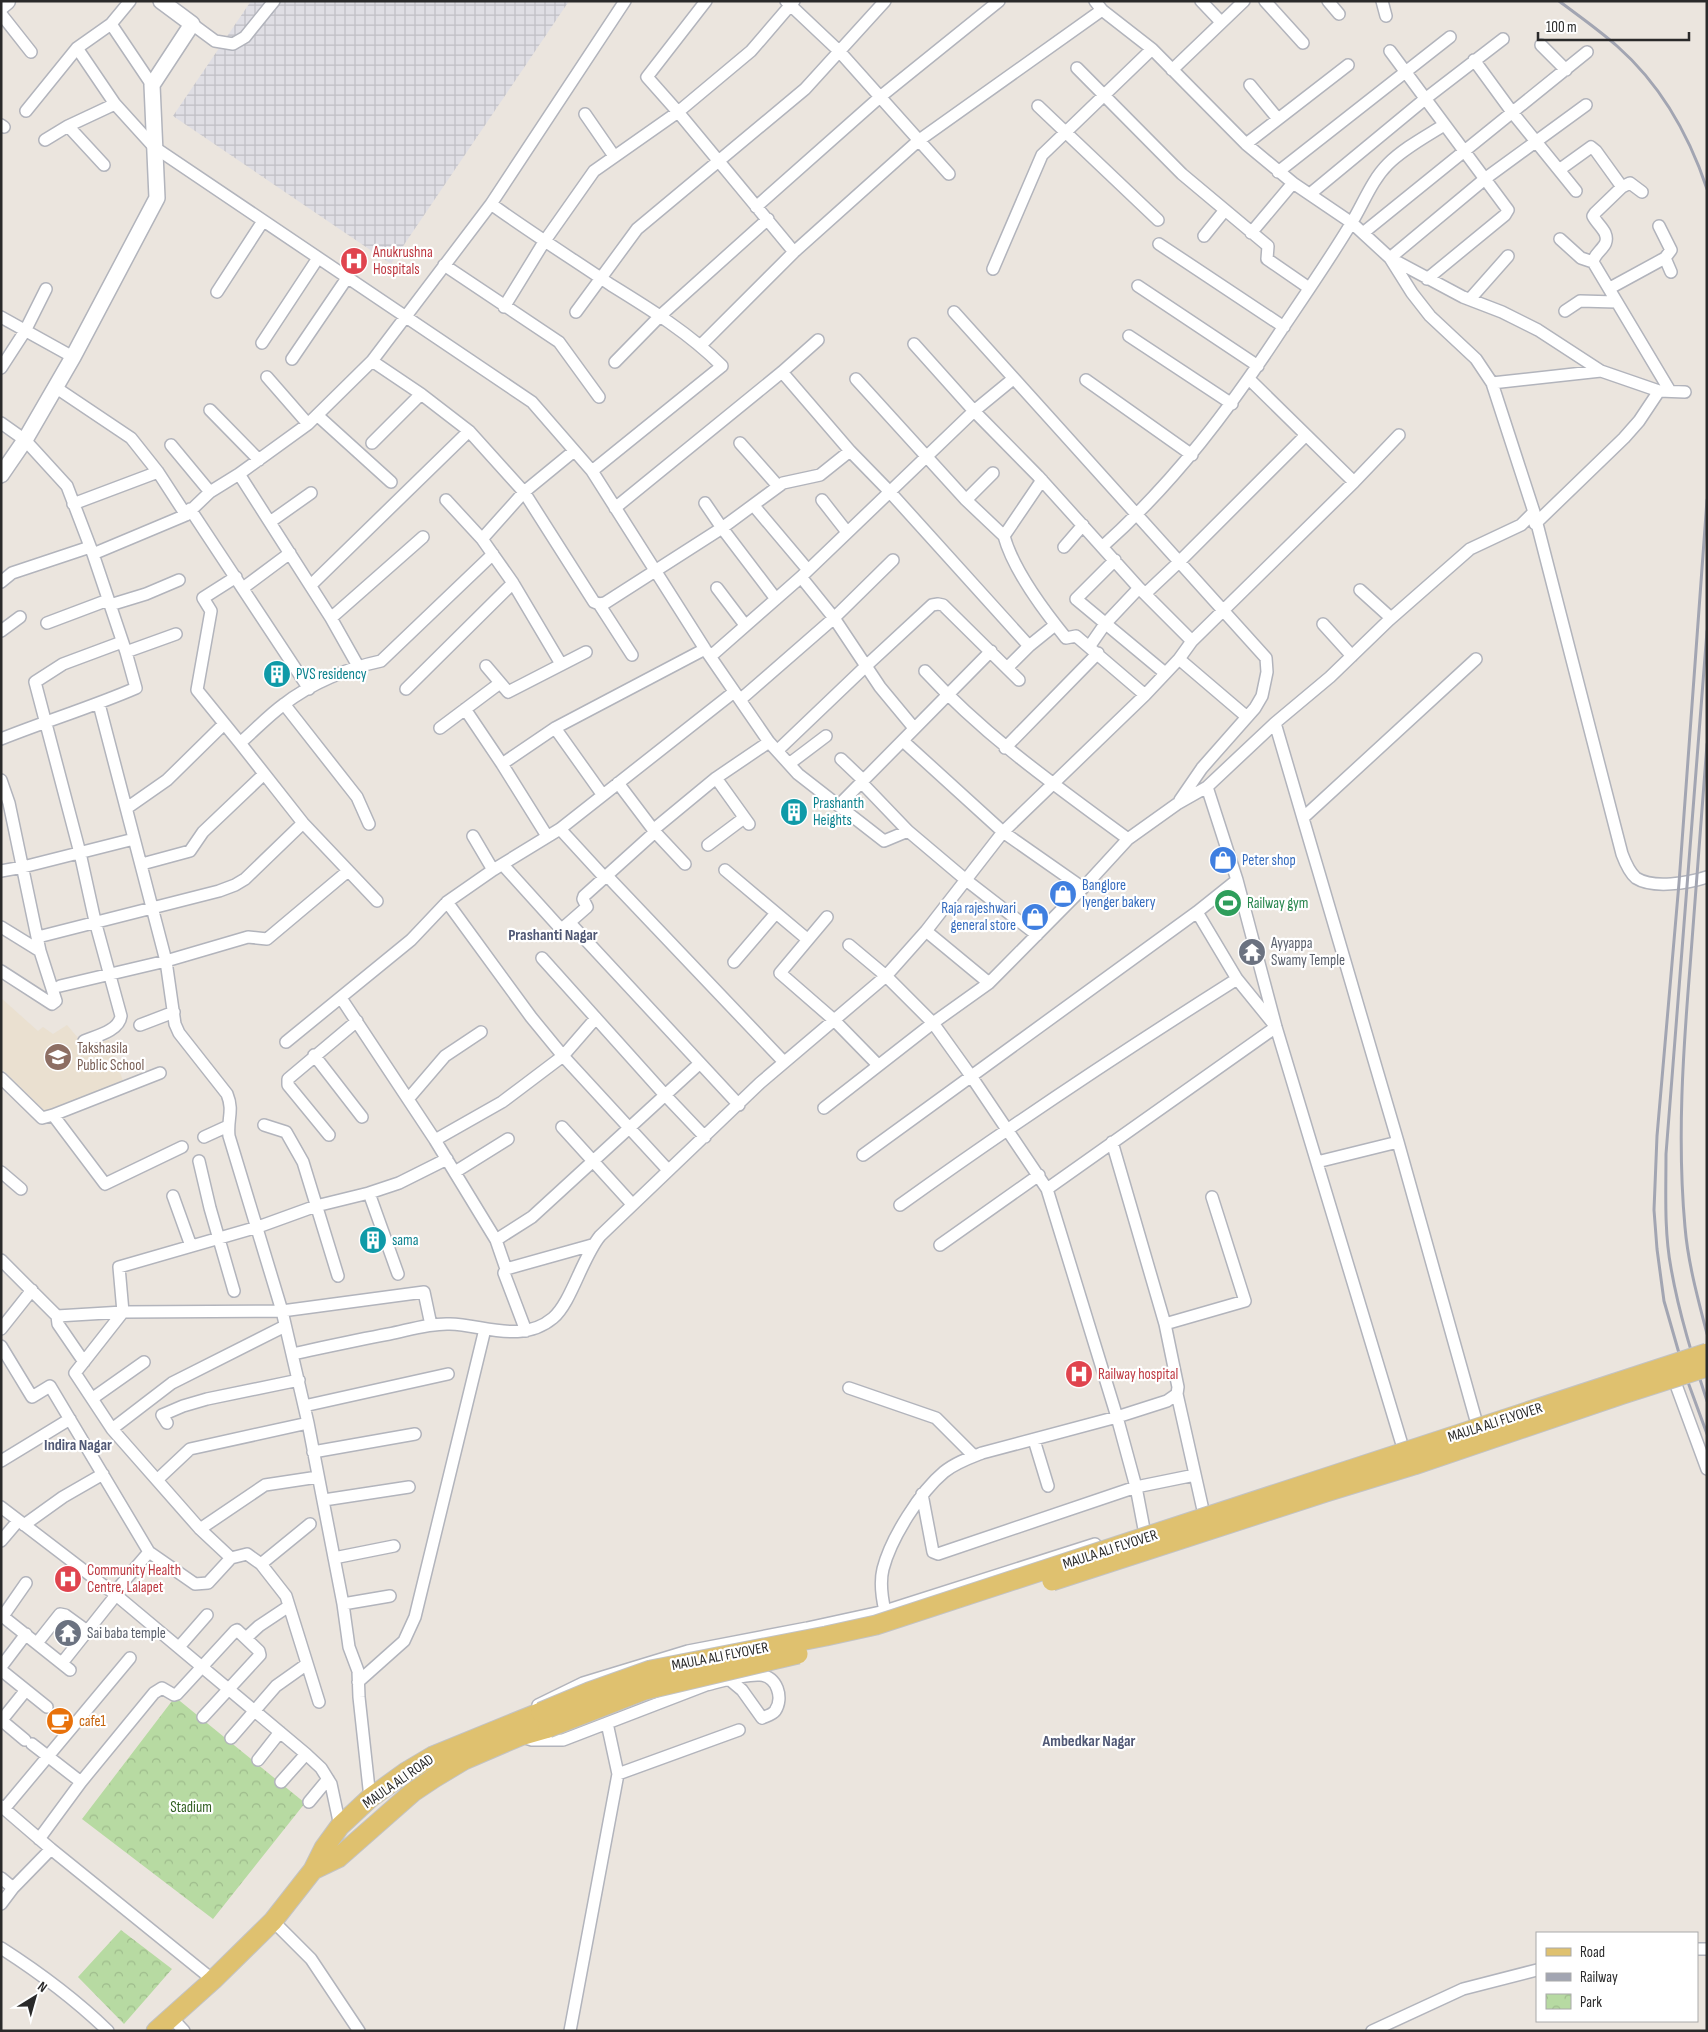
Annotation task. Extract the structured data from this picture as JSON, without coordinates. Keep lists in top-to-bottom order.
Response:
{
  "streets": {
    "main road": ["MAULA ALI FLYOVER", "MAULA ALI ROAD"]
  },
  "crossings": [
    ["MAULA ALI FLYOVER", "MAULA ALI ROAD"]
  ],
  "districts": ["Prashanti Nagar", "Indira Nagar", "Ambedkar Nagar"],
  "parks": ["Stadium"],
  "places": {
    "hospital": ["Anukrushna Hospitals", "Railway hospital", "Community Health Centre, Lalapet"],
    "building": ["PVS residency", "Prashanth Heights", "sama"],
    "shop": ["Peter shop", "Banglore Iyenger bakery", "Raja rajeshwari general store"],
    "sports": ["Railway gym"],
    "temple": ["Ayyappa Swamy Temple", "Sai baba temple"],
    "school or university": ["Takshasila Public School"],
    "cafe": ["cafe1"]
  },
  "legend": ["Road", "Railway", "Park"],
  "scale_bar": "100 m",
  "north": "top right"
}
